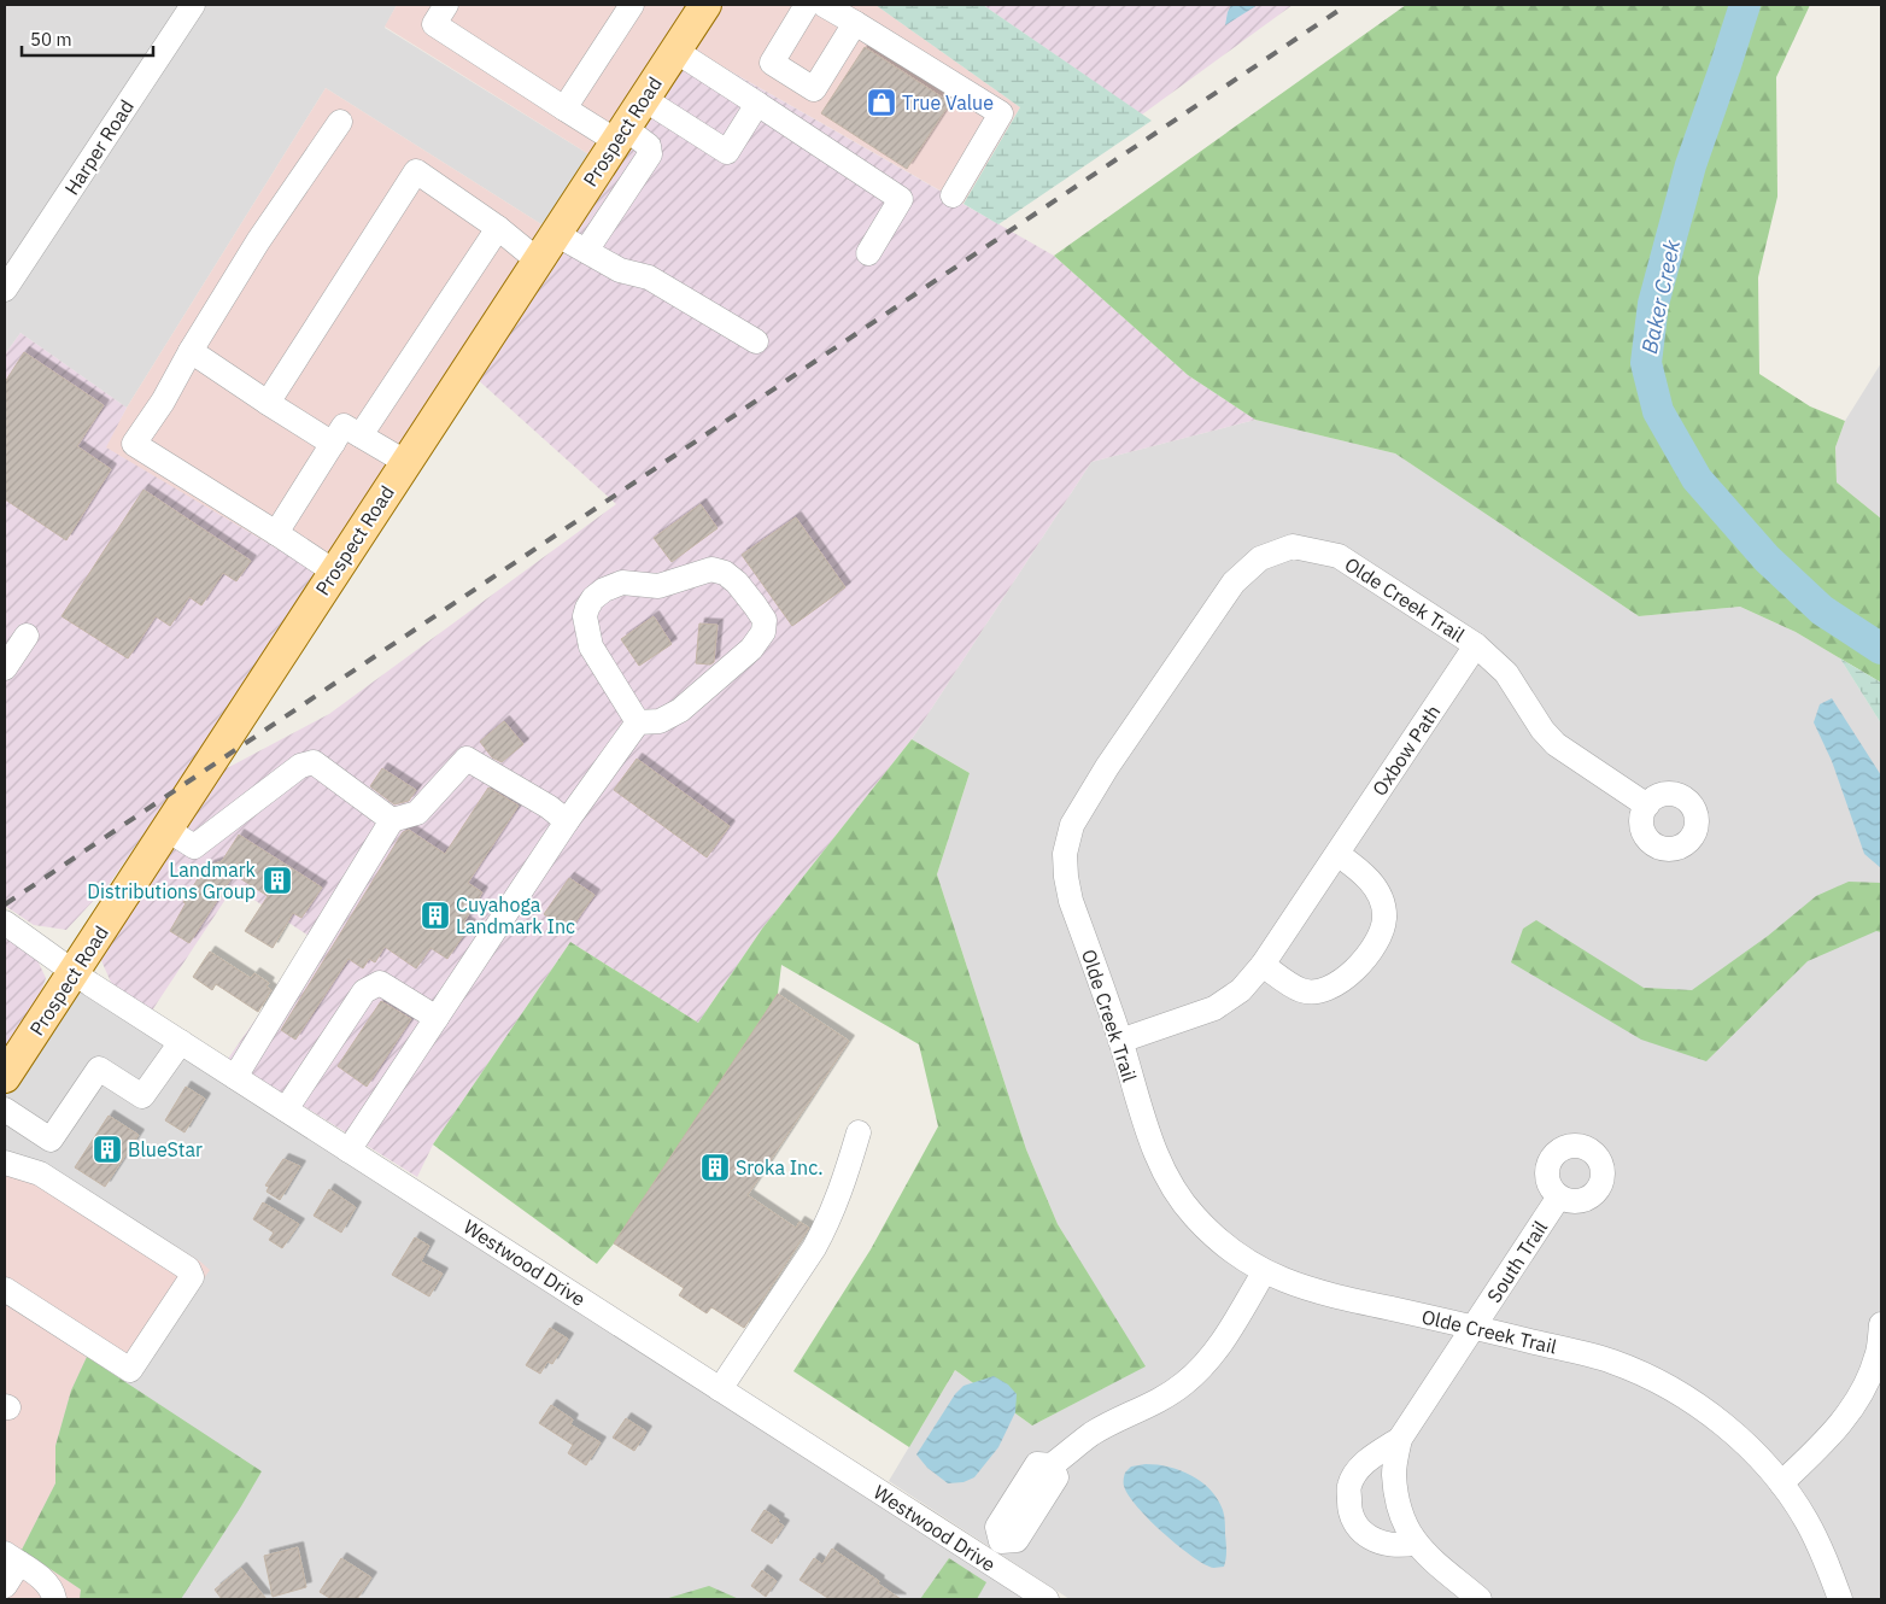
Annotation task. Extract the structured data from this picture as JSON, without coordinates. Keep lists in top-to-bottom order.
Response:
{
  "streets": {
    "main road": ["Prospect Road"],
    "street": [
      "Harper Road",
      "Olde Creek Trail",
      "Oxbow Path",
      "South Trail",
      "Westwood Drive"
    ]
  },
  "crossings": [
    ["Prospect Road", "Westwood Drive"],
    ["Olde Creek Trail", "Oxbow Path"],
    ["Olde Creek Trail", "South Trail"]
  ],
  "water": ["Baker Creek"],
  "places": {
    "shop": ["True Value"],
    "building": [
      "Landmark Distributions Group",
      "Cuyahoga Landmark Inc",
      "BlueStar",
      "Sroka Inc."
    ]
  },
  "scale_bar": "50 m"
}
